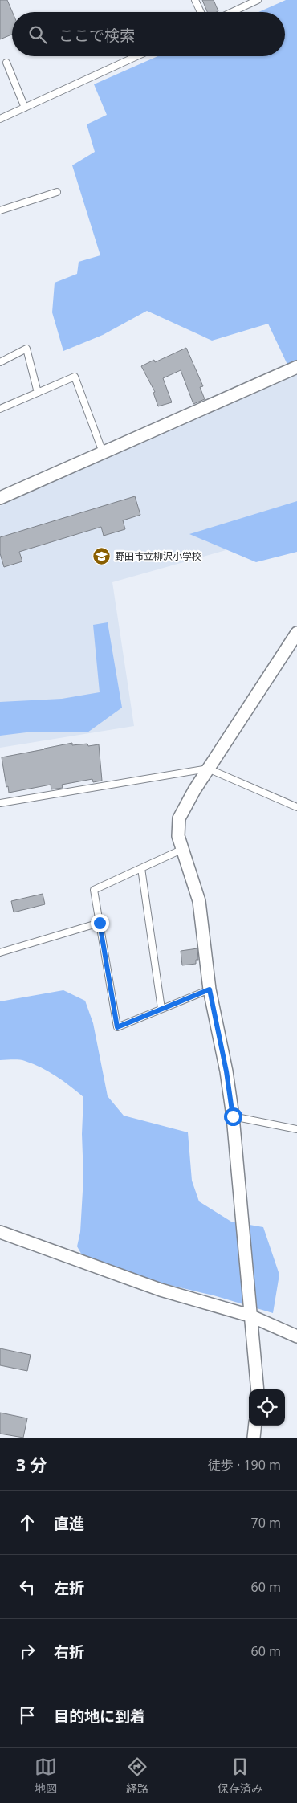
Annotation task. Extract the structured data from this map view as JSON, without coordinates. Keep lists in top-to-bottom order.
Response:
{
  "places": {
    "school or university": ["野田市立柳沢小学校"]
  },
  "page": {
    "search": "ここで検索",
    "heading": ["3 分", "徒歩 · 190 m"],
    "list": [
      ["直進", "70 m"],
      ["左折", "60 m"],
      ["右折", "60 m"],
      "目的地に到着"
    ],
    "nav": ["地図", "経路", "保存済み"]
  }
}
